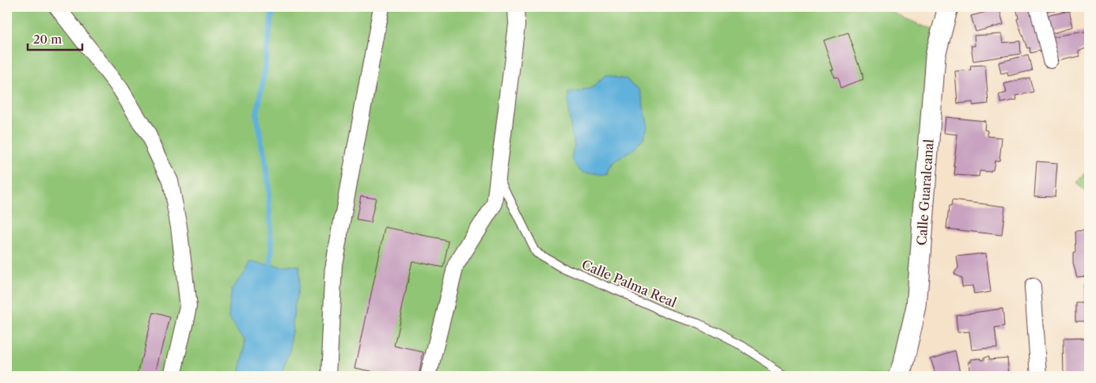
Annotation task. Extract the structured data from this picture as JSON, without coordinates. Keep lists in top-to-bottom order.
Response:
{
  "streets": {
    "street": ["Calle Guaralcanal"],
    "lane": ["Calle Palma Real"]
  },
  "scale_bar": "20 m"
}
